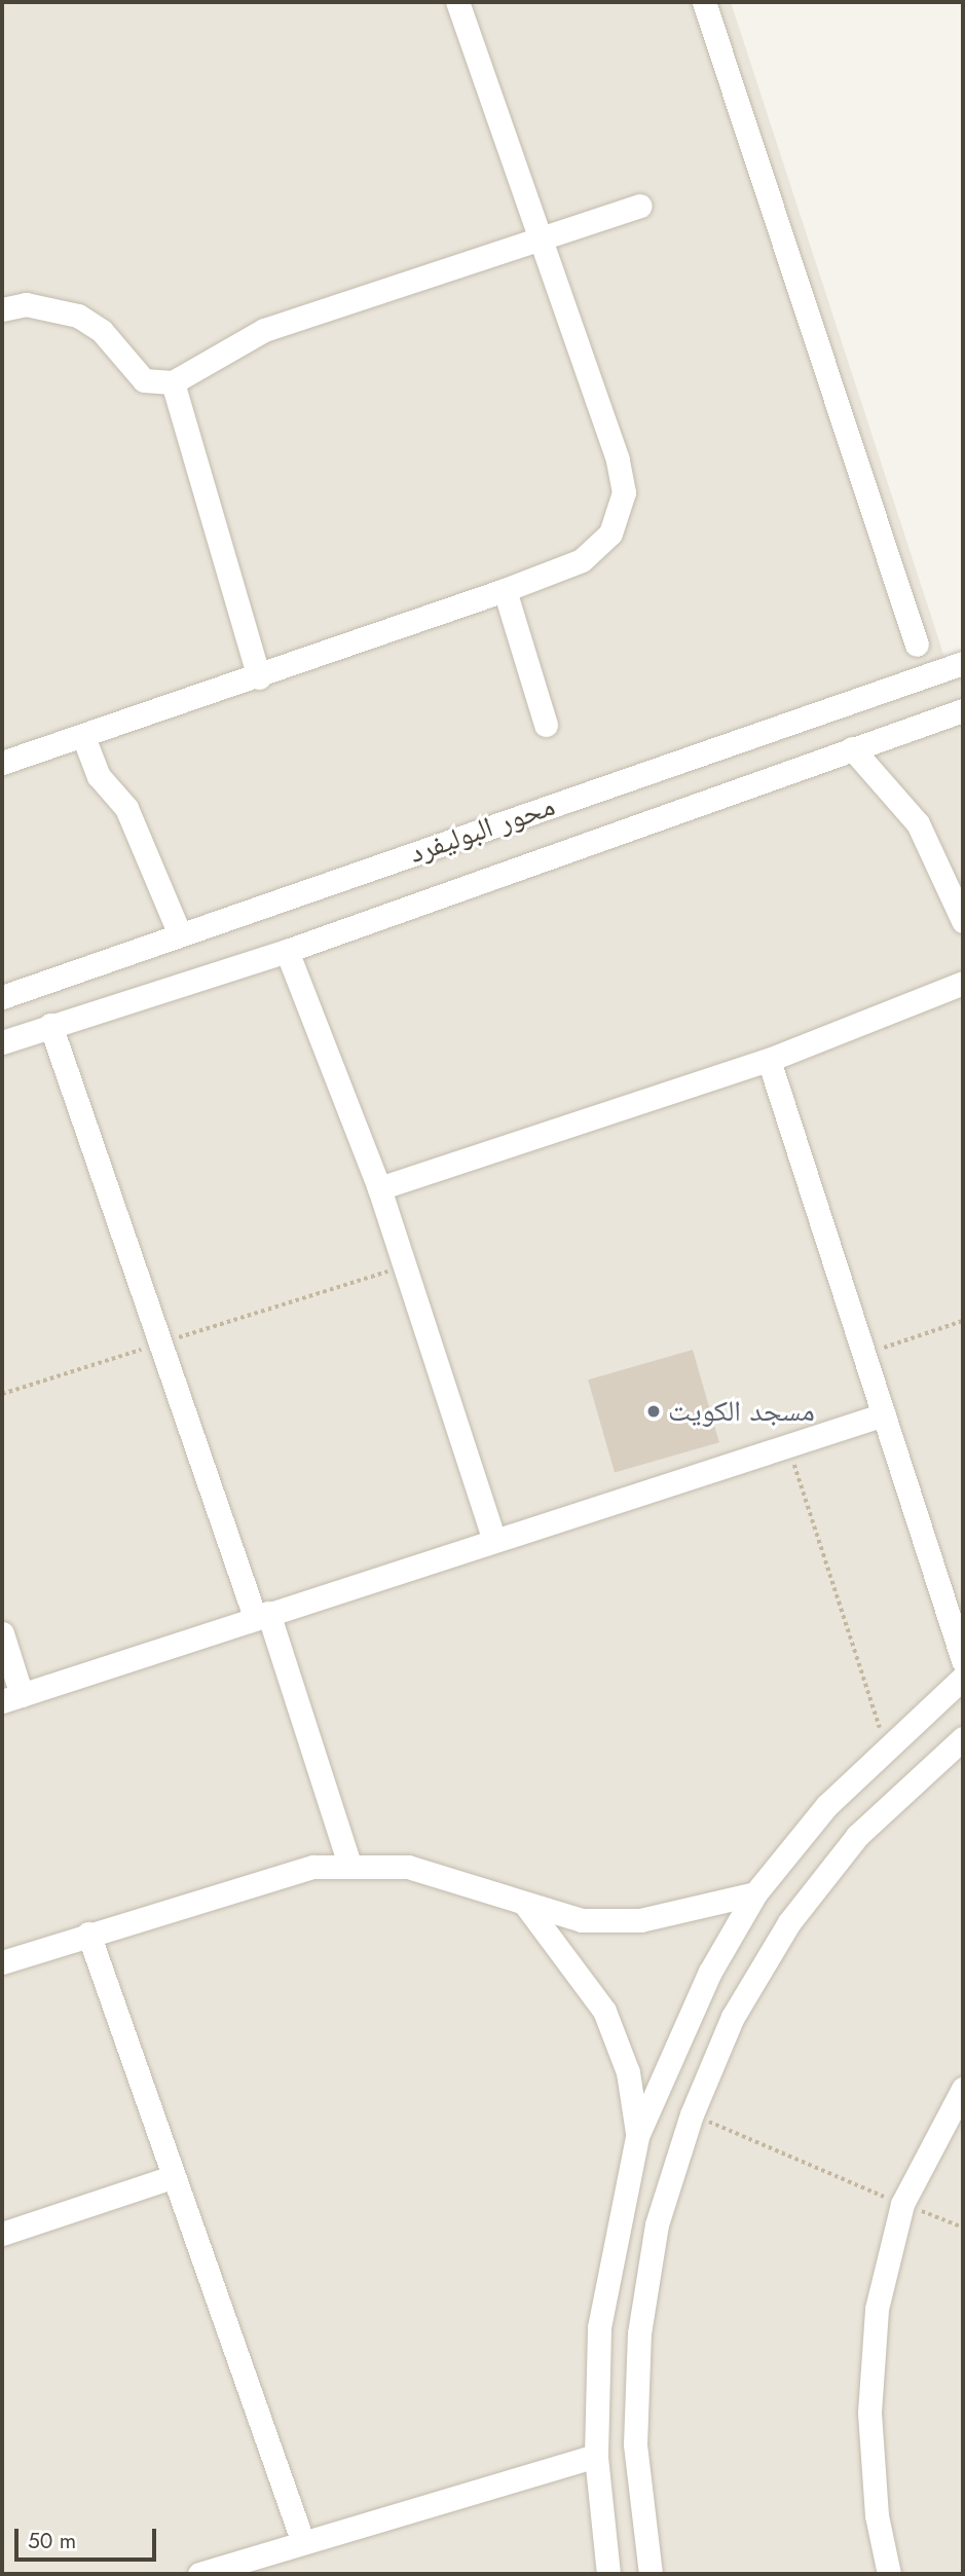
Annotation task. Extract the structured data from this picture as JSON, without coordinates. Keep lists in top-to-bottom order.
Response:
{
  "streets": {
    "street": ["محور البوليفرد"]
  },
  "places": ["مسجد الكويت"],
  "scale_bar": "50 m"
}
